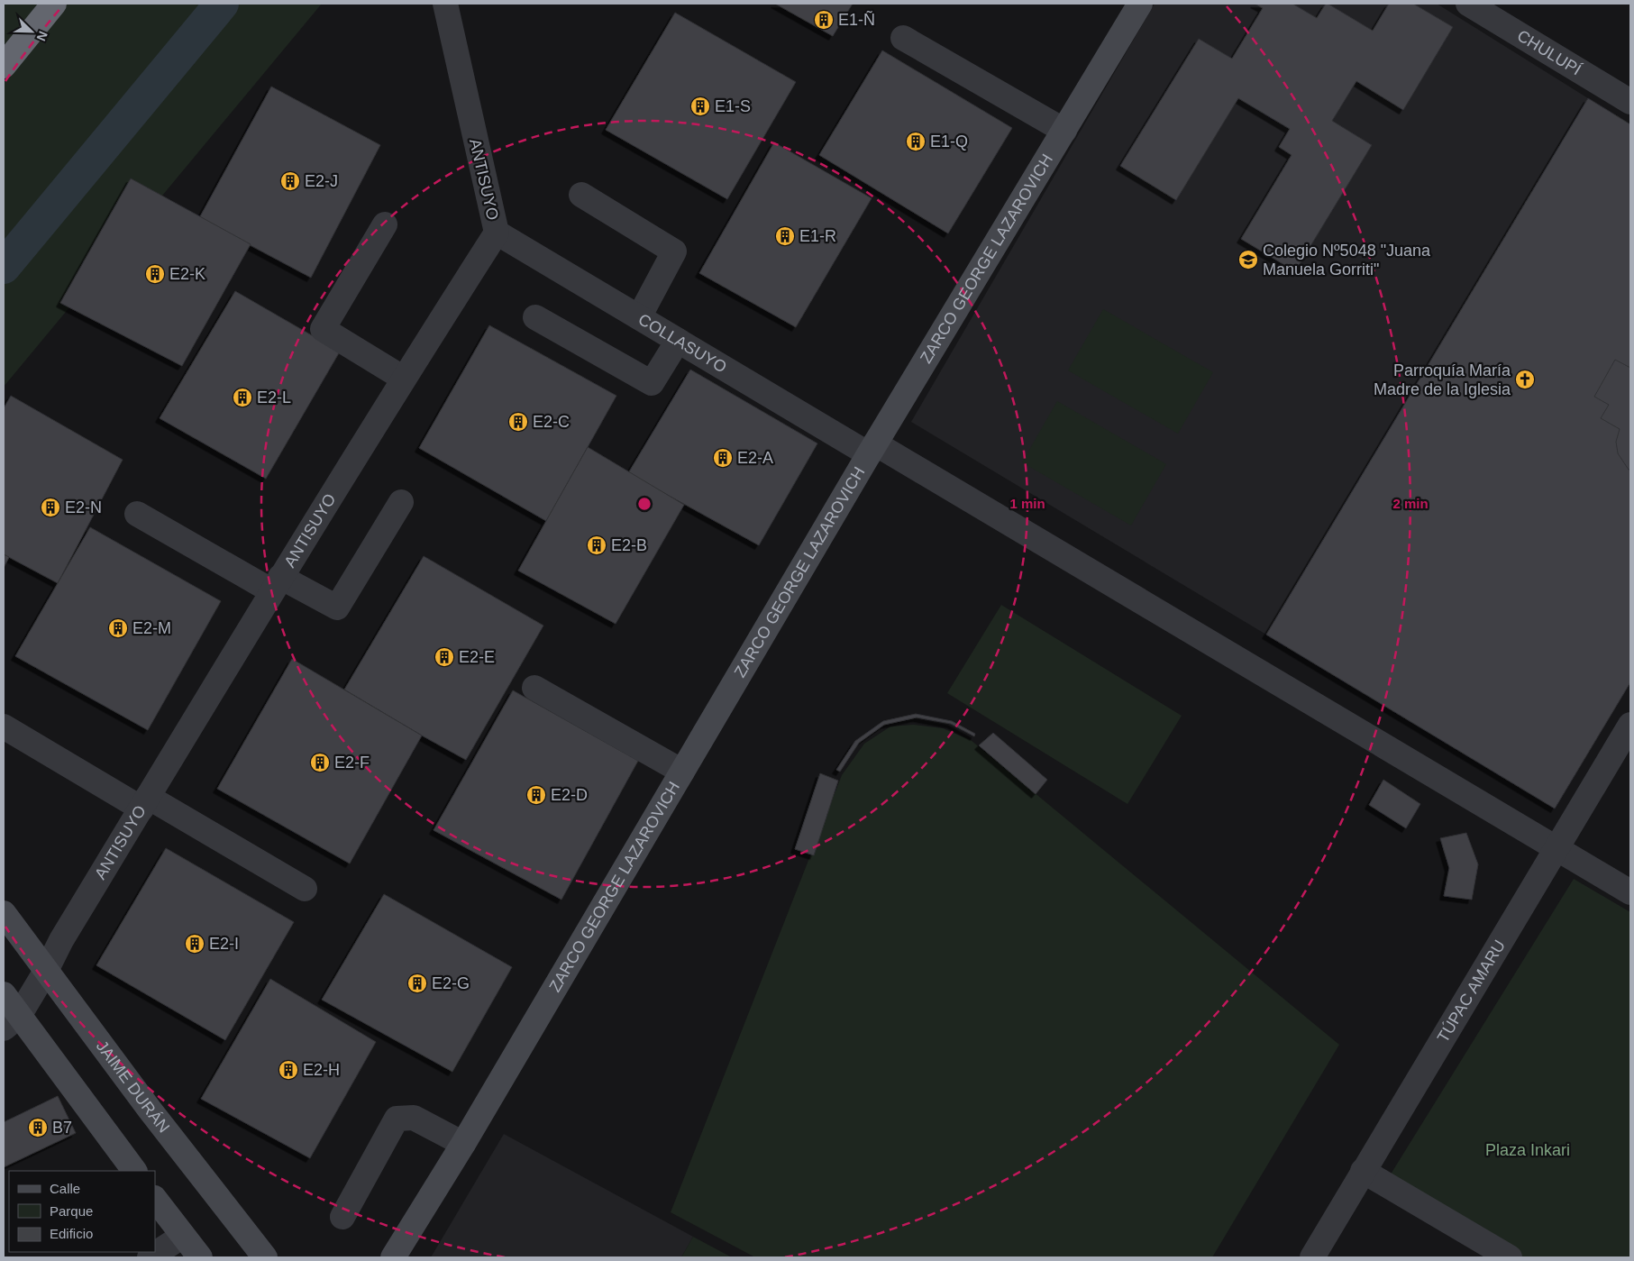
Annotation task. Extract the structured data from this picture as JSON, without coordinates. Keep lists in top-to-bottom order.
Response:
{
  "streets": {
    "street": [
      "CHULUPÍ",
      "ANTISUYO",
      "ZARCO GEORGE LAZAROVICH",
      "COLLASUYO",
      "TÚPAC AMARU",
      "JAIME DURÁN"
    ]
  },
  "crossings": [
    ["ANTISUYO", "COLLASUYO"],
    ["ANTISUYO", "JAIME DURÁN"],
    ["ZARCO GEORGE LAZAROVICH", "COLLASUYO"],
    ["COLLASUYO", "TÚPAC AMARU"]
  ],
  "parks": ["Plaza Inkari"],
  "places": {
    "building": [
      "E1-Ñ",
      "E1-S",
      "E1-Q",
      "E2-J",
      "E1-R",
      "E2-K",
      "E2-L",
      "E2-C",
      "E2-A",
      "E2-N",
      "E2-B",
      "E2-M",
      "E2-E",
      "E2-F",
      "E2-D",
      "E2-I",
      "E2-G",
      "E2-H",
      "B7"
    ],
    "school or university": ["Colegio Nº5048 \"Juana Manuela Gorriti\""],
    "church": ["Parroquía María Madre de la Iglesia"]
  },
  "legend": ["Calle", "Parque", "Edificio"],
  "north": "bottom right",
  "rings": ["1 min", "2 min"]
}
